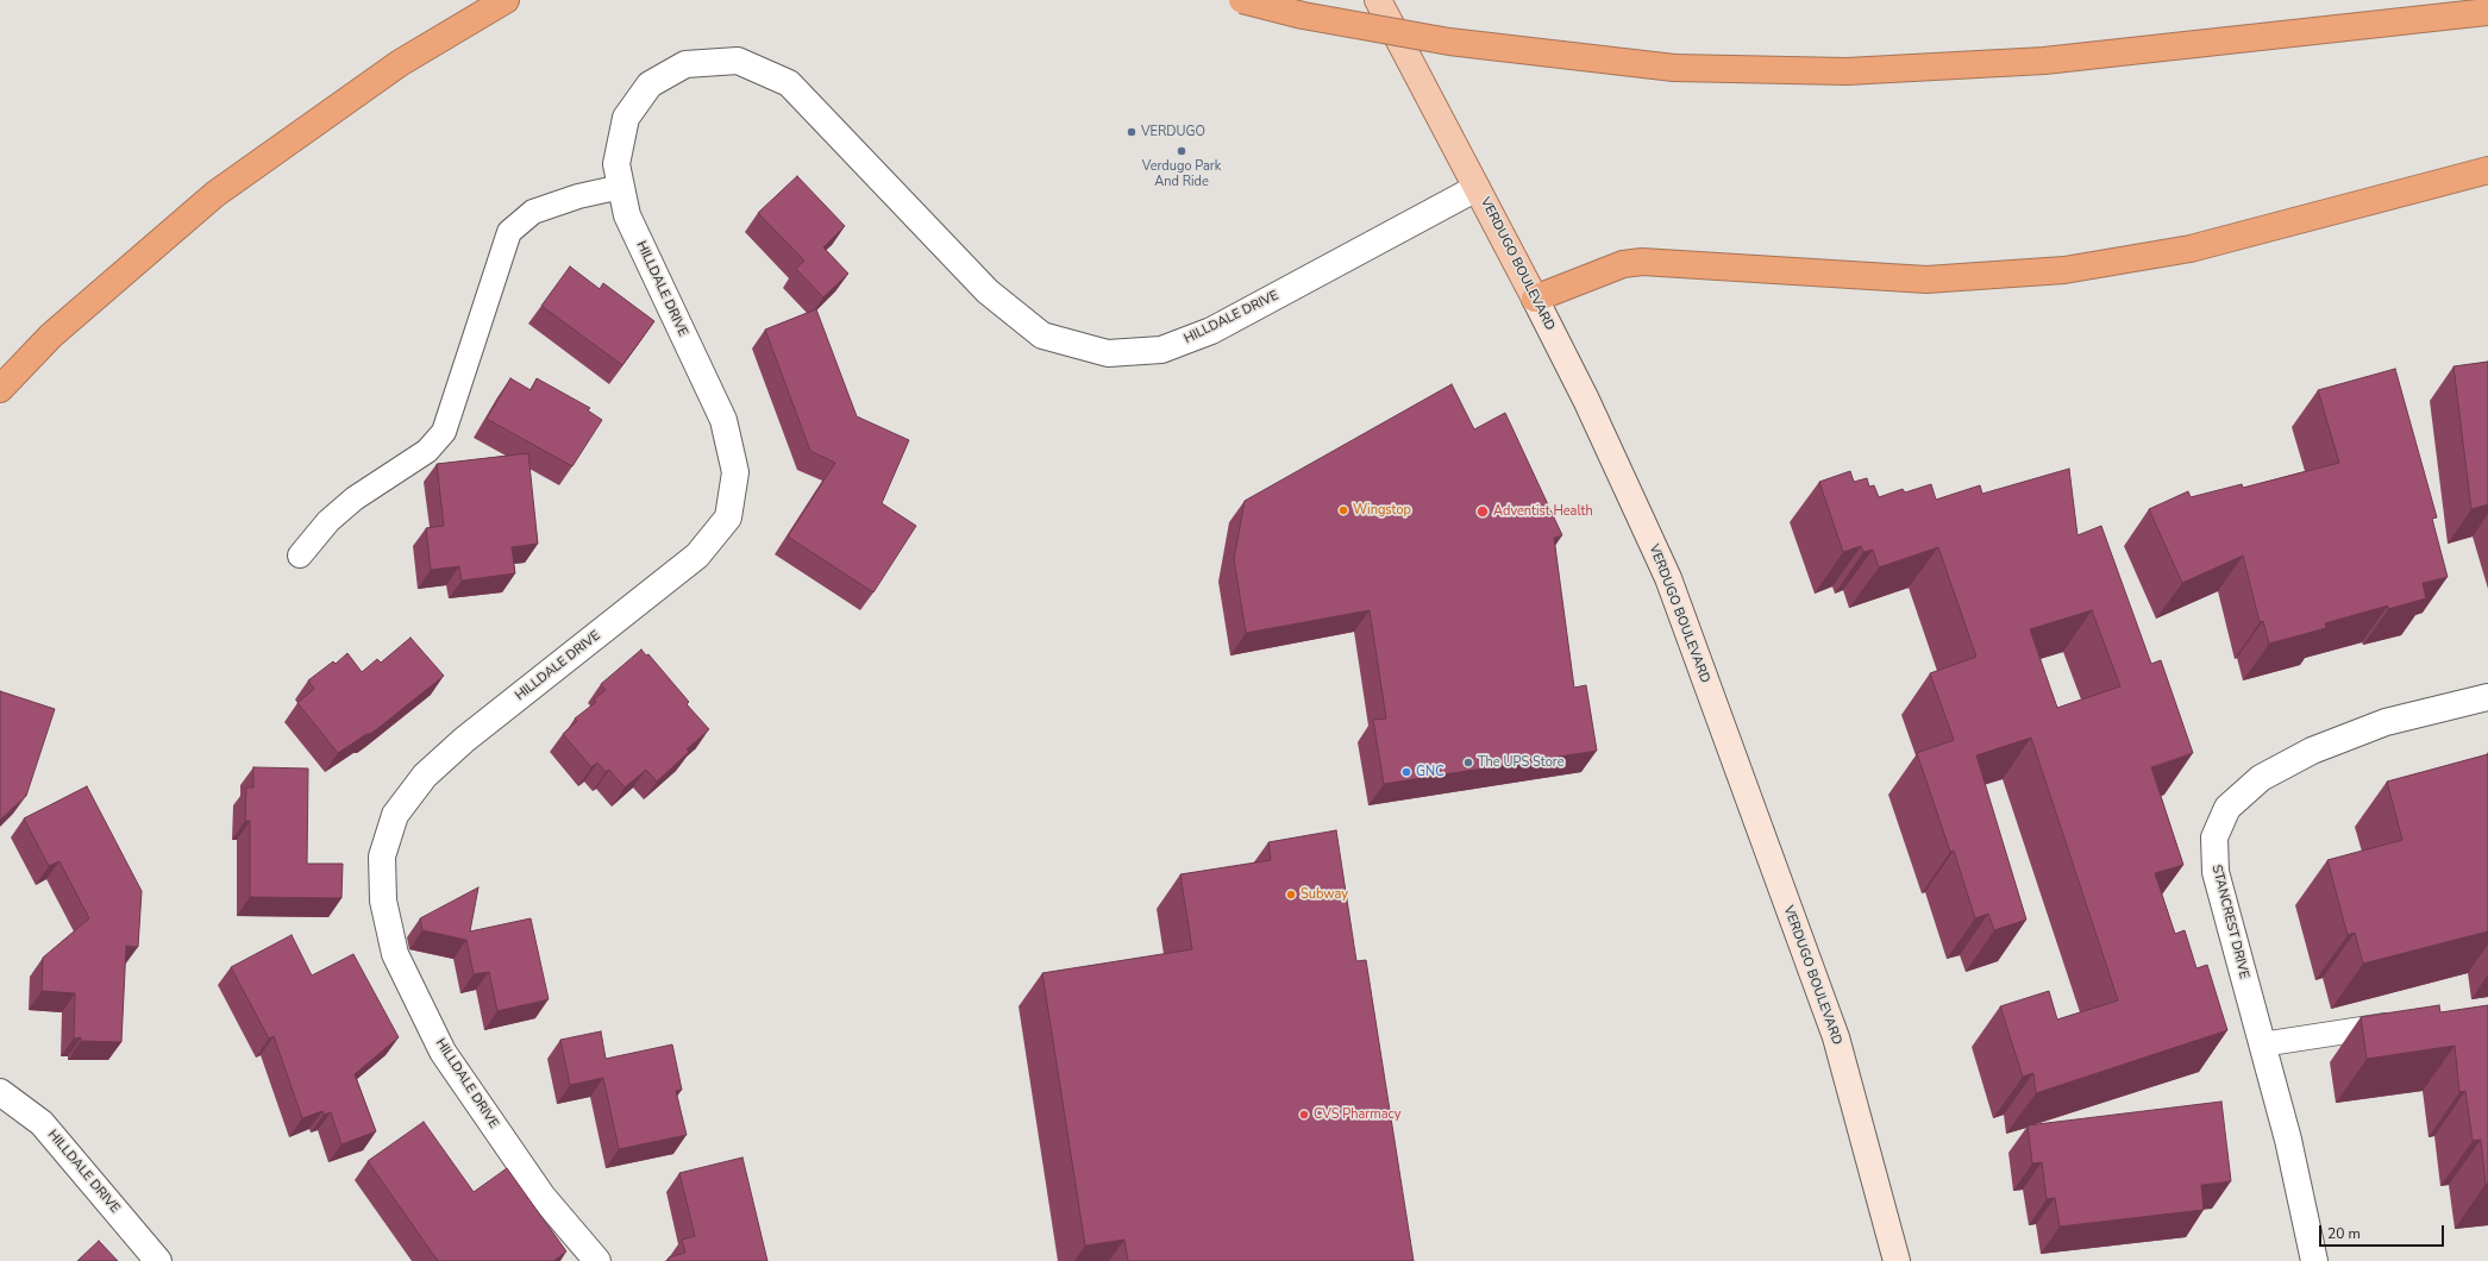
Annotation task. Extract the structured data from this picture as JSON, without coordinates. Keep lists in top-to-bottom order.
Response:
{
  "streets": {
    "main road": ["VERDUGO BOULEVARD"],
    "street": ["HILLDALE DRIVE", "STANCREST DRIVE"]
  },
  "crossings": [
    ["VERDUGO BOULEVARD", "HILLDALE DRIVE"]
  ],
  "places": [
    "VERDUGO",
    "Verdugo Park And Ride",
    "Wingstop",
    "Adventist Health",
    "The UPS Store",
    "GNC",
    "Subway",
    "CVS Pharmacy"
  ],
  "scale_bar": "20 m"
}
